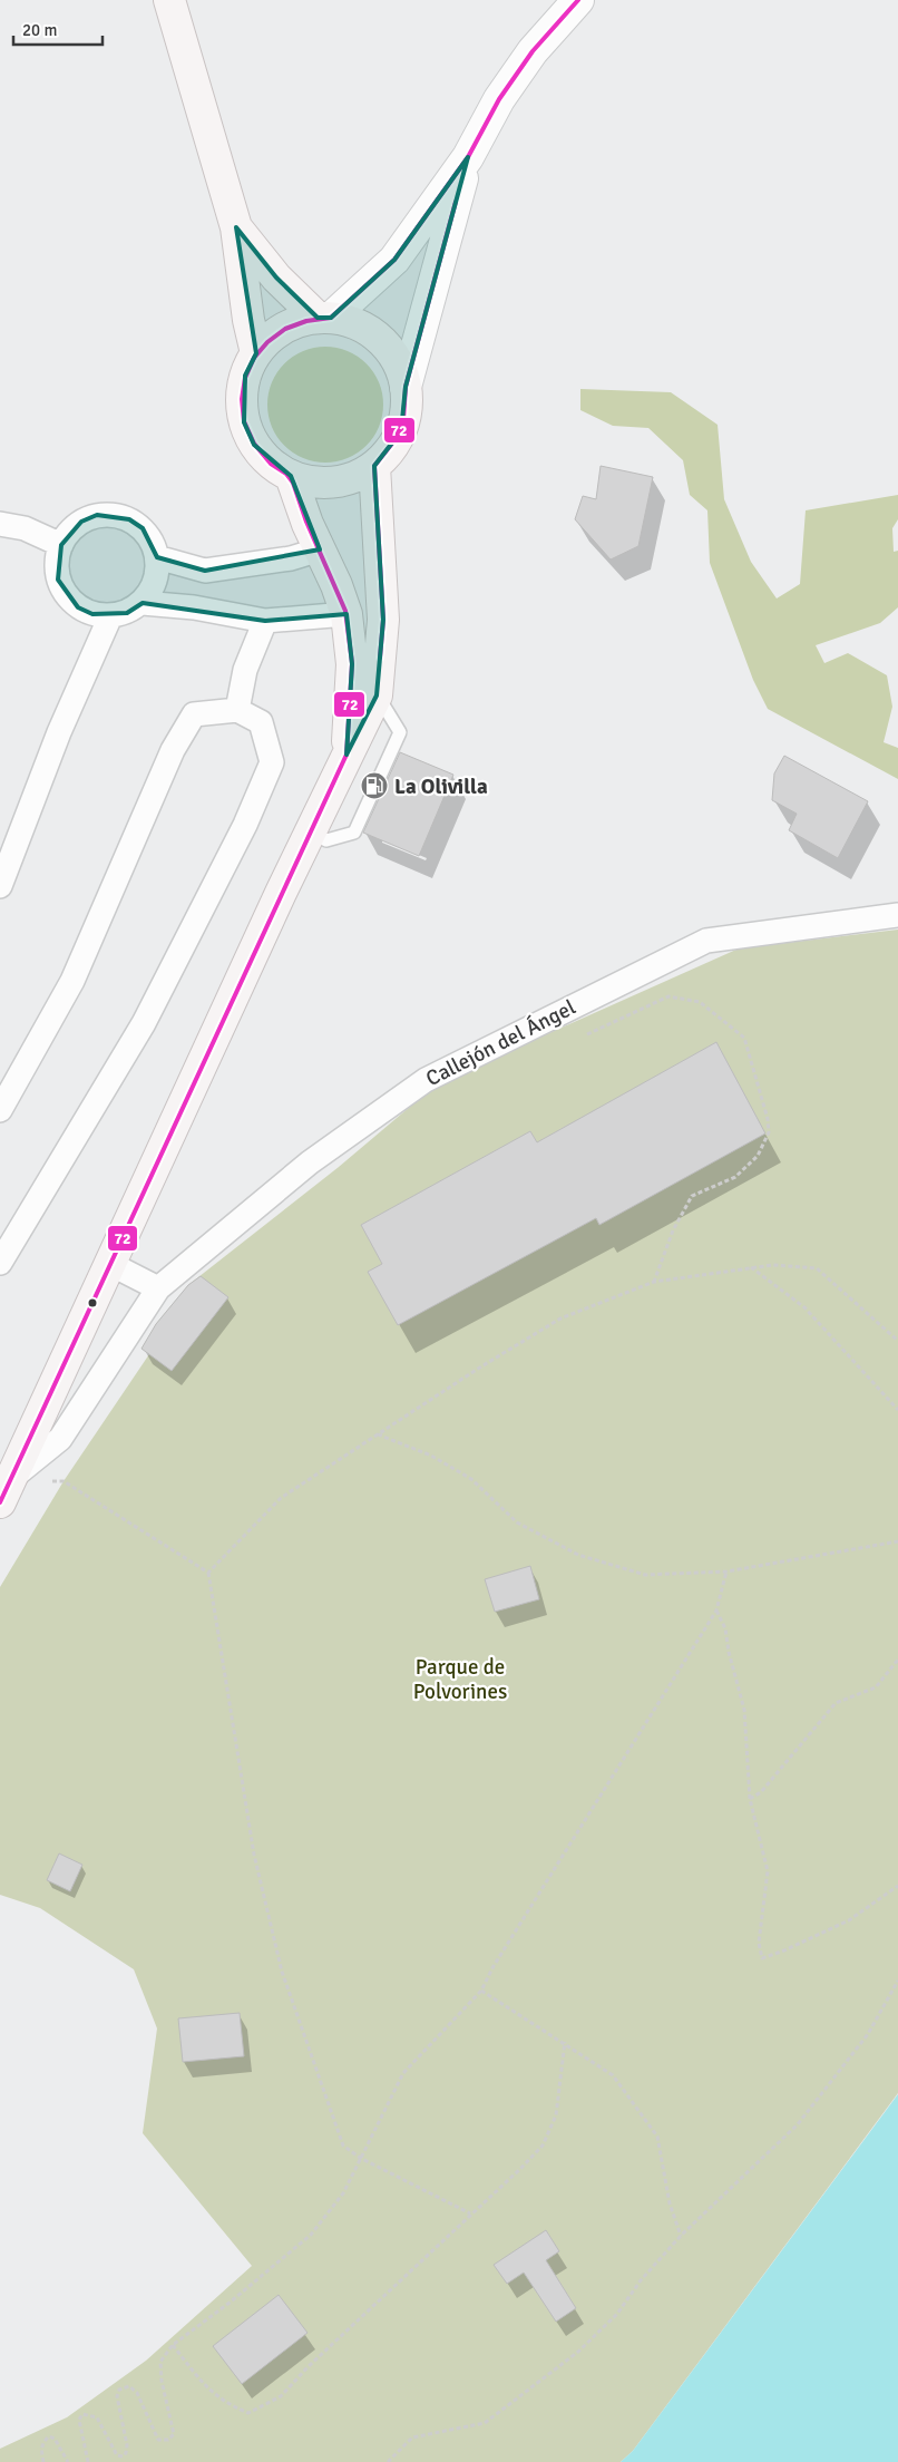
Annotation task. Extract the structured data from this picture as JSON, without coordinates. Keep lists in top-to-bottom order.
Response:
{
  "streets": {
    "street": ["Callejón del Ángel"]
  },
  "parks": ["Parque de Polvorines"],
  "places": {
    "fuel station": ["La Olivilla"]
  },
  "lines": ["transit line 72"],
  "scale_bar": "20 m"
}
